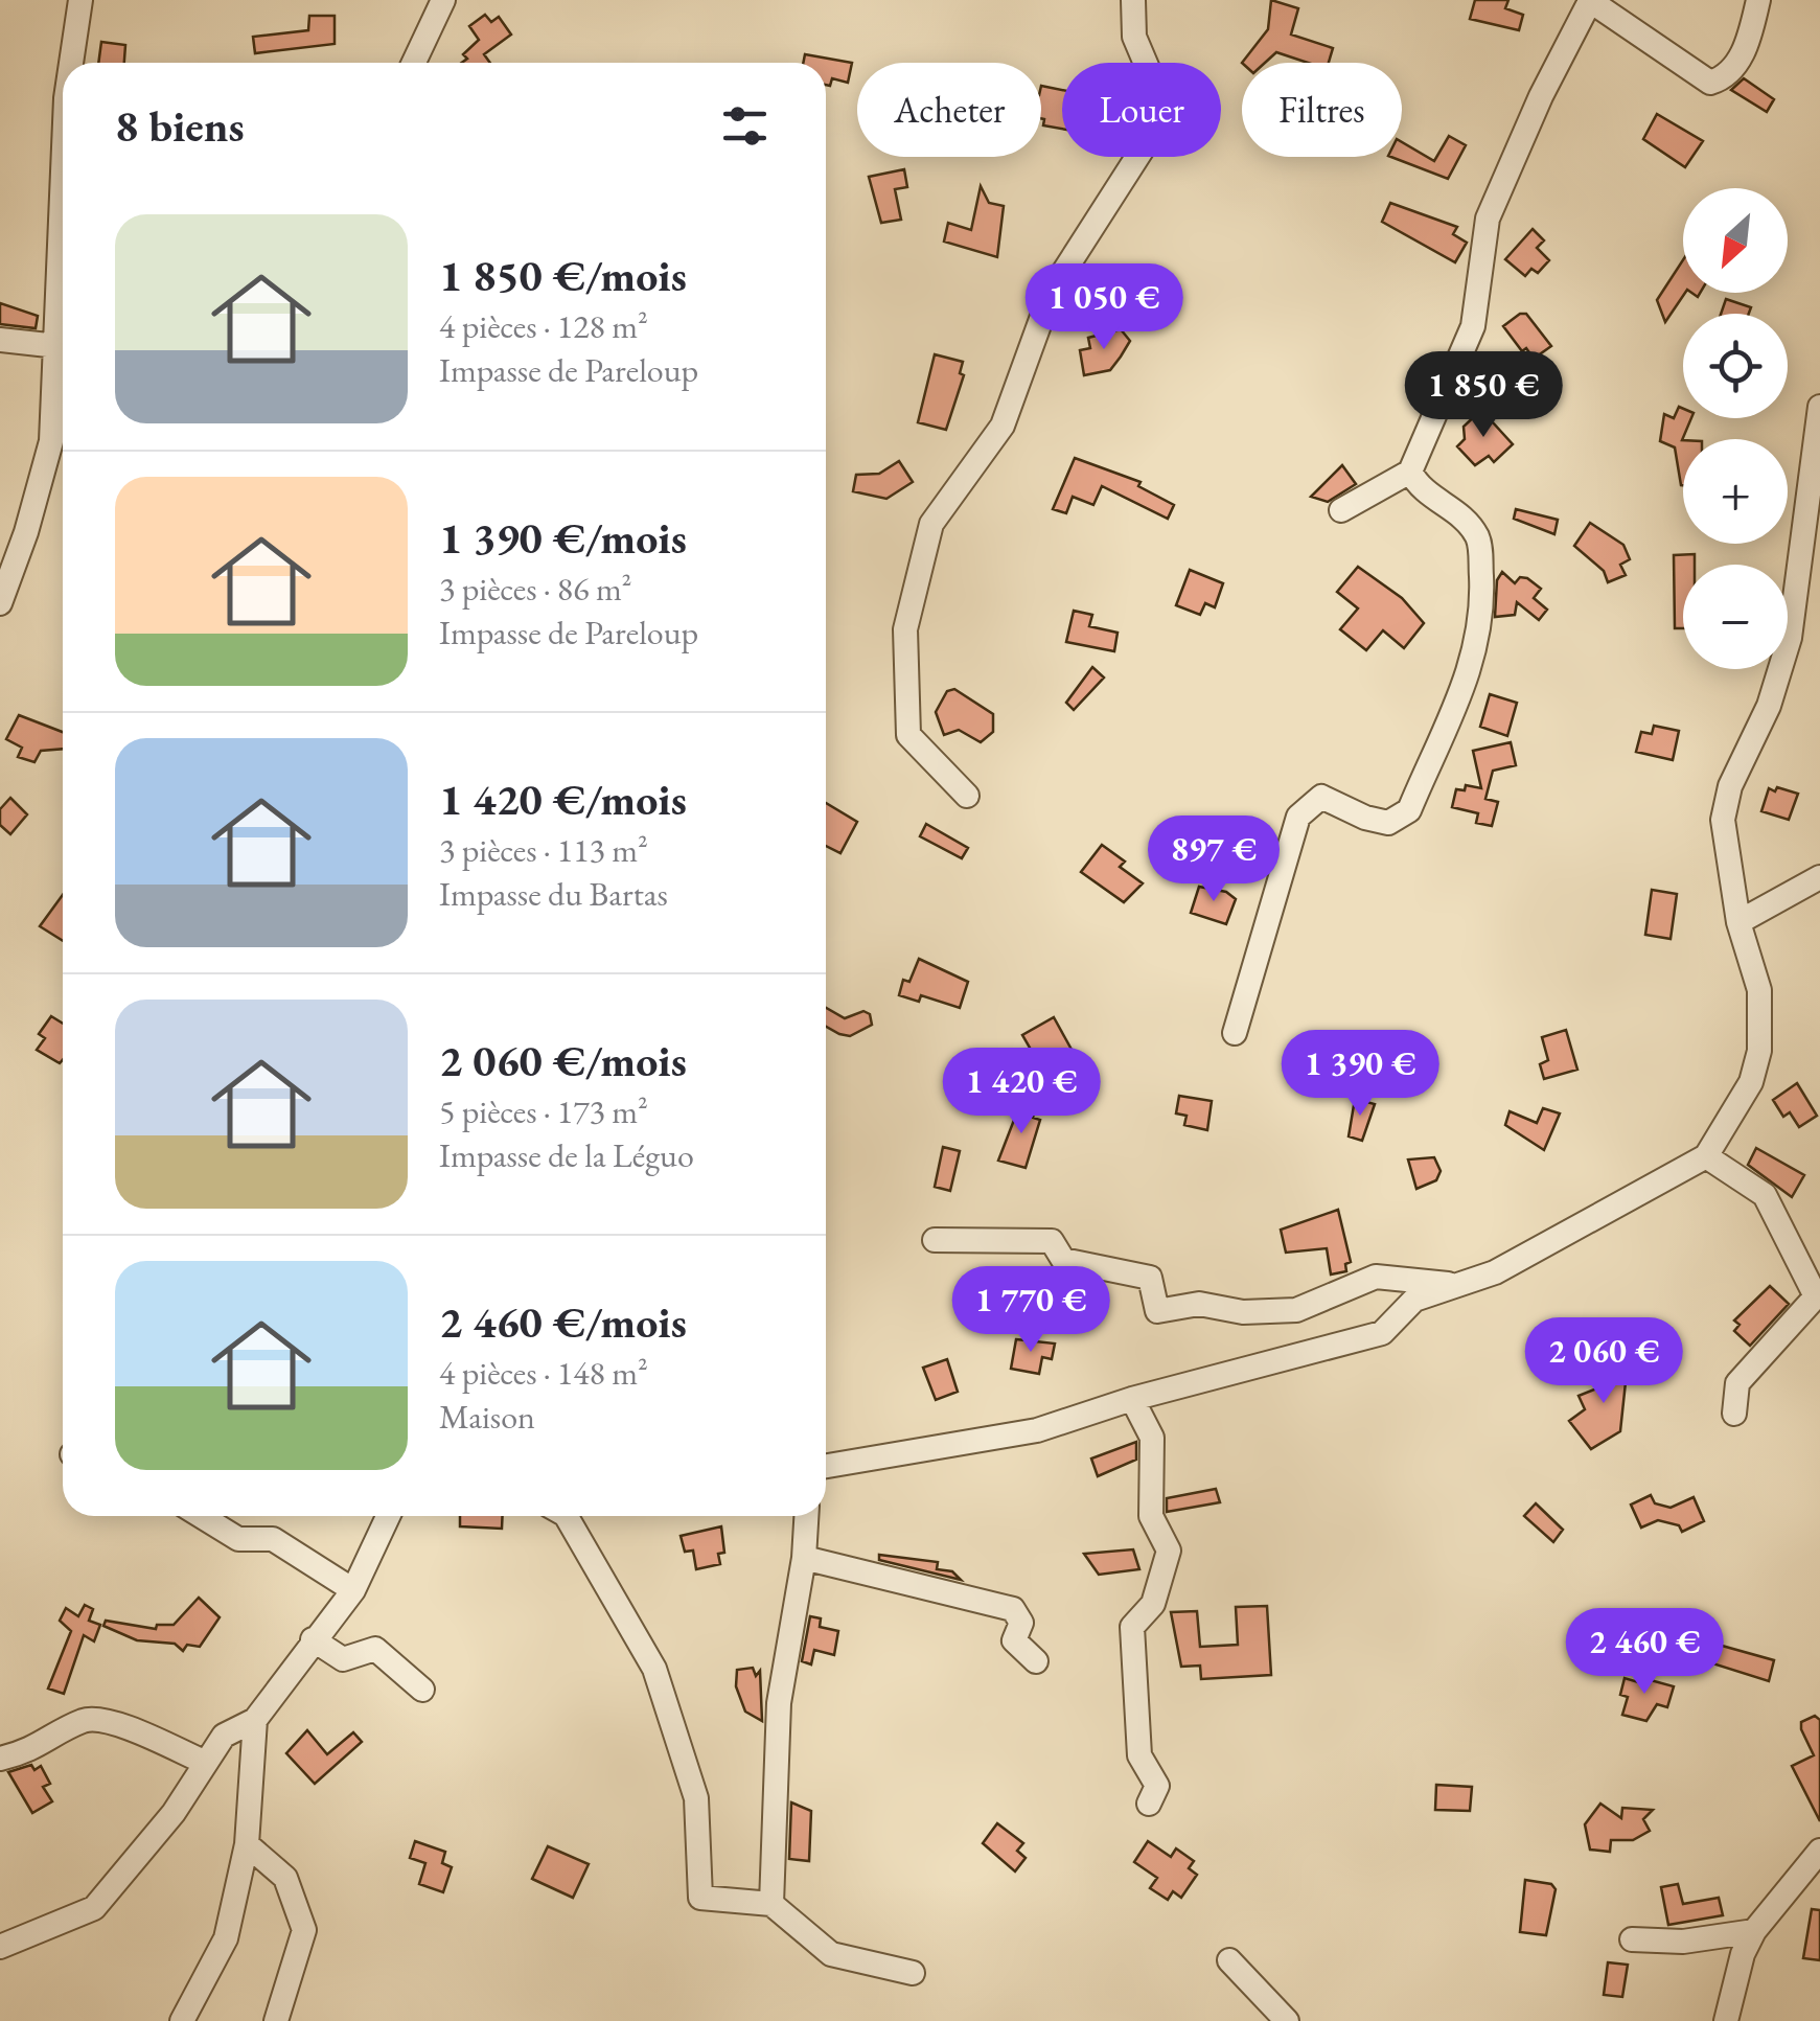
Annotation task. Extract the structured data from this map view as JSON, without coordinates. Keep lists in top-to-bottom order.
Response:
{
  "north": "bottom left",
  "page": {
    "chip": ["Acheter", "Louer", "Filtres"],
    "heading": "8 biens",
    "map_buttons": ["+", "−"],
    "list": [
      {
        "name": "1 850 €/mois",
        "note": "4 pièces · 128 m² · Impasse de Pareloup"
      },
      {
        "name": "1 390 €/mois",
        "note": "3 pièces · 86 m² · Impasse de Pareloup"
      },
      {
        "name": "1 420 €/mois",
        "note": "3 pièces · 113 m² · Impasse du Bartas"
      },
      {
        "name": "2 060 €/mois",
        "note": "5 pièces · 173 m² · Impasse de la Léguo"
      },
      {
        "name": "2 460 €/mois",
        "note": "4 pièces · 148 m² · Maison"
      }
    ],
    "price": [
      "1 050 €",
      "1 850 €",
      "897 €",
      "1 390 €",
      "1 420 €",
      "1 770 €",
      "2 060 €",
      "2 460 €"
    ]
  }
}
